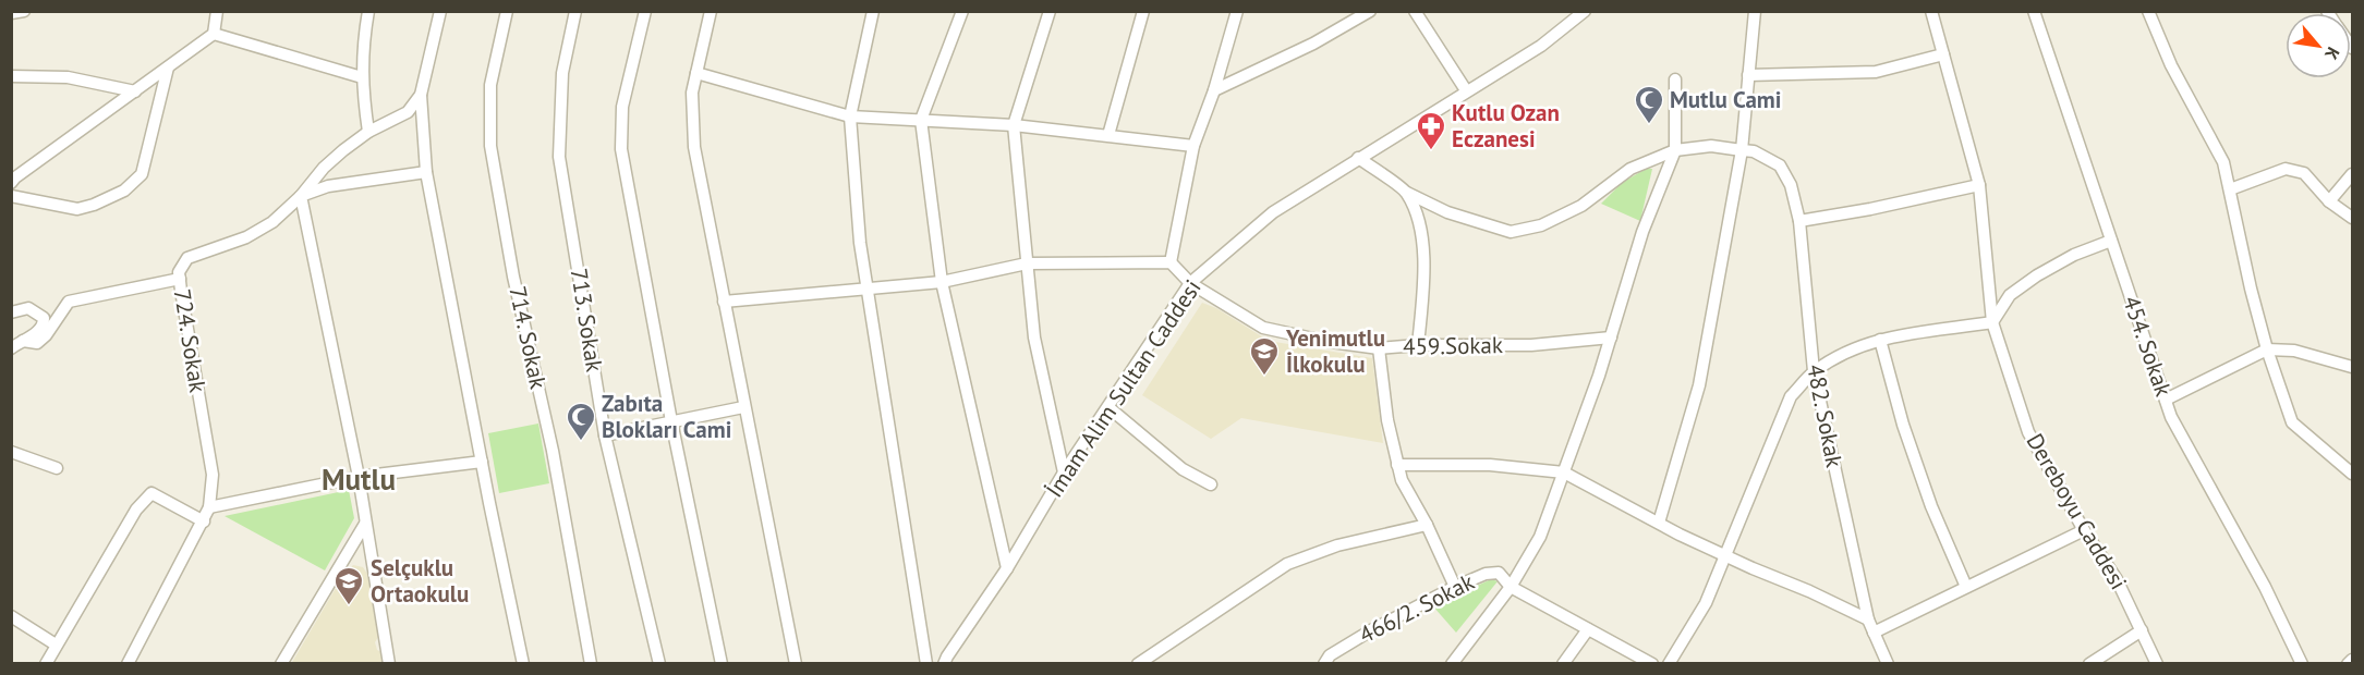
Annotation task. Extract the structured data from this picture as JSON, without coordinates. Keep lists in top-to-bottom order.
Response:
{
  "streets": {
    "street": [
      "713. Sokak",
      "714. Sokak",
      "724. Sokak",
      "459.Sokak",
      "454. Sokak",
      "İmam Alim Sultan Caddesi",
      "482. Sokak",
      "Dereboyu Caddesi",
      "466/2. Sokak"
    ]
  },
  "crossings": [
    ["459.Sokak", "İmam Alim Sultan Caddesi"]
  ],
  "districts": ["Mutlu"],
  "places": {
    "mosque": ["Mutlu Cami", "Zabıta Blokları Cami"],
    "pharmacy": ["Kutlu Ozan Eczanesi"],
    "school or university": ["Yenimutlu İlkokulu", "Selçuklu Ortaokulu"]
  },
  "north": "bottom right"
}
